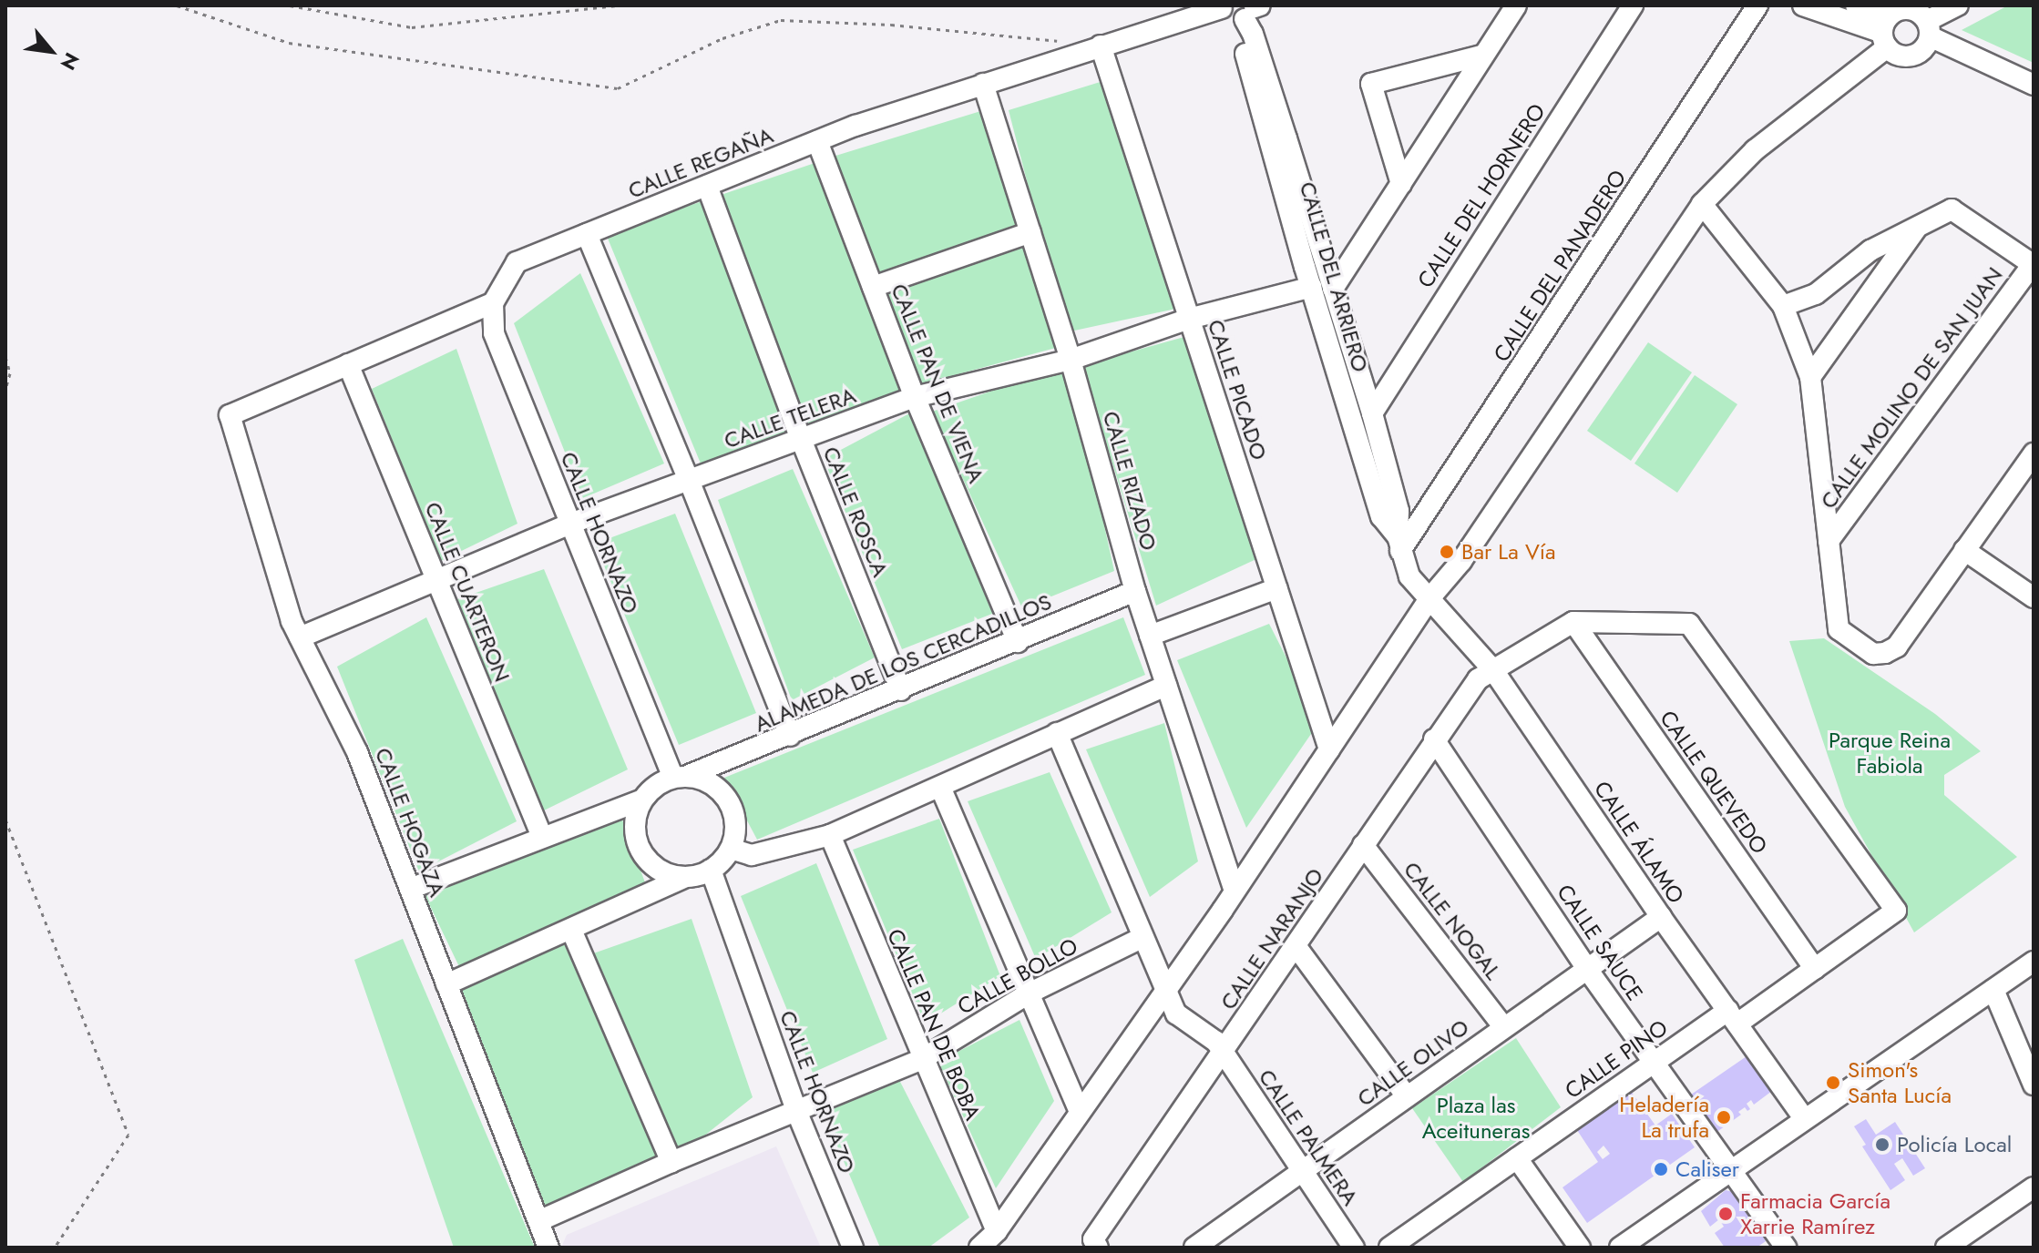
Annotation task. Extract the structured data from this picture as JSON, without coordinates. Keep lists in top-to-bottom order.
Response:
{
  "streets": {
    "street": [
      "CALLE REGAÑA",
      "CALLE DEL HORNERO",
      "CALLE DEL PANADERO",
      "CALLE DEL ARRIERO",
      "CALLE PAN DE VIENA",
      "CALLE MOLINO DE SAN JUAN",
      "CALLE PICADO",
      "CALLE TELERA",
      "CALLE RIZADO",
      "CALLE ROSCA",
      "CALLE HORNAZO",
      "CALLE CUARTERON",
      "ALAMEDA DE LOS CERCADILLOS",
      "CALLE QUEVEDO",
      "CALLE HOGAZA",
      "CALLE ÁLAMO",
      "CALLE NOGAL",
      "CALLE NARANJO",
      "CALLE SAUCE",
      "CALLE BOLLO",
      "CALLE PAN DE BOBA",
      "CALLE PINO",
      "CALLE OLIVO",
      "CALLE PALMERA"
    ]
  },
  "crossings": [
    ["CALLE REGAÑA", "CALLE PAN DE VIENA"],
    ["CALLE REGAÑA", "CALLE PICADO"],
    ["CALLE REGAÑA", "CALLE RIZADO"],
    ["CALLE REGAÑA", "CALLE ROSCA"],
    ["CALLE REGAÑA", "CALLE HORNAZO"],
    ["CALLE DEL HORNERO", "CALLE DEL ARRIERO"],
    ["CALLE DEL PANADERO", "CALLE DEL ARRIERO"],
    ["CALLE DEL ARRIERO", "CALLE TELERA"],
    ["CALLE DEL ARRIERO", "CALLE ÁLAMO"],
    ["CALLE PAN DE VIENA", "CALLE TELERA"],
    ["CALLE PAN DE VIENA", "ALAMEDA DE LOS CERCADILLOS"],
    ["CALLE PICADO", "CALLE TELERA"],
    ["CALLE TELERA", "CALLE RIZADO"],
    ["CALLE TELERA", "CALLE ROSCA"],
    ["CALLE TELERA", "CALLE HORNAZO"],
    ["CALLE TELERA", "CALLE CUARTERON"],
    ["CALLE TELERA", "CALLE HOGAZA"],
    ["CALLE RIZADO", "ALAMEDA DE LOS CERCADILLOS"],
    ["CALLE ROSCA", "ALAMEDA DE LOS CERCADILLOS"],
    ["CALLE HORNAZO", "ALAMEDA DE LOS CERCADILLOS"],
    ["CALLE HORNAZO", "CALLE BOLLO"],
    ["CALLE CUARTERON", "CALLE HOGAZA"],
    ["CALLE QUEVEDO", "CALLE NARANJO"],
    ["CALLE QUEVEDO", "CALLE PINO"],
    ["CALLE HOGAZA", "CALLE BOLLO"],
    ["CALLE ÁLAMO", "CALLE NARANJO"],
    ["CALLE ÁLAMO", "CALLE PINO"],
    ["CALLE ÁLAMO", "CALLE OLIVO"],
    ["CALLE NOGAL", "CALLE NARANJO"],
    ["CALLE NOGAL", "CALLE OLIVO"],
    ["CALLE NARANJO", "CALLE SAUCE"],
    ["CALLE NARANJO", "CALLE PINO"],
    ["CALLE NARANJO", "CALLE PALMERA"],
    ["CALLE SAUCE", "CALLE PINO"],
    ["CALLE SAUCE", "CALLE OLIVO"],
    ["CALLE BOLLO", "CALLE PAN DE BOBA"],
    ["CALLE OLIVO", "CALLE PALMERA"]
  ],
  "parks": ["Parque Reina Fabiola", "Plaza las Aceituneras"],
  "places": [
    "Bar La Vía",
    "Simon's Santa Lucía",
    "Heladería La trufa",
    "Policía Local",
    "Caliser",
    "Farmacia García Xarrie Ramírez"
  ],
  "north": "bottom right"
}
